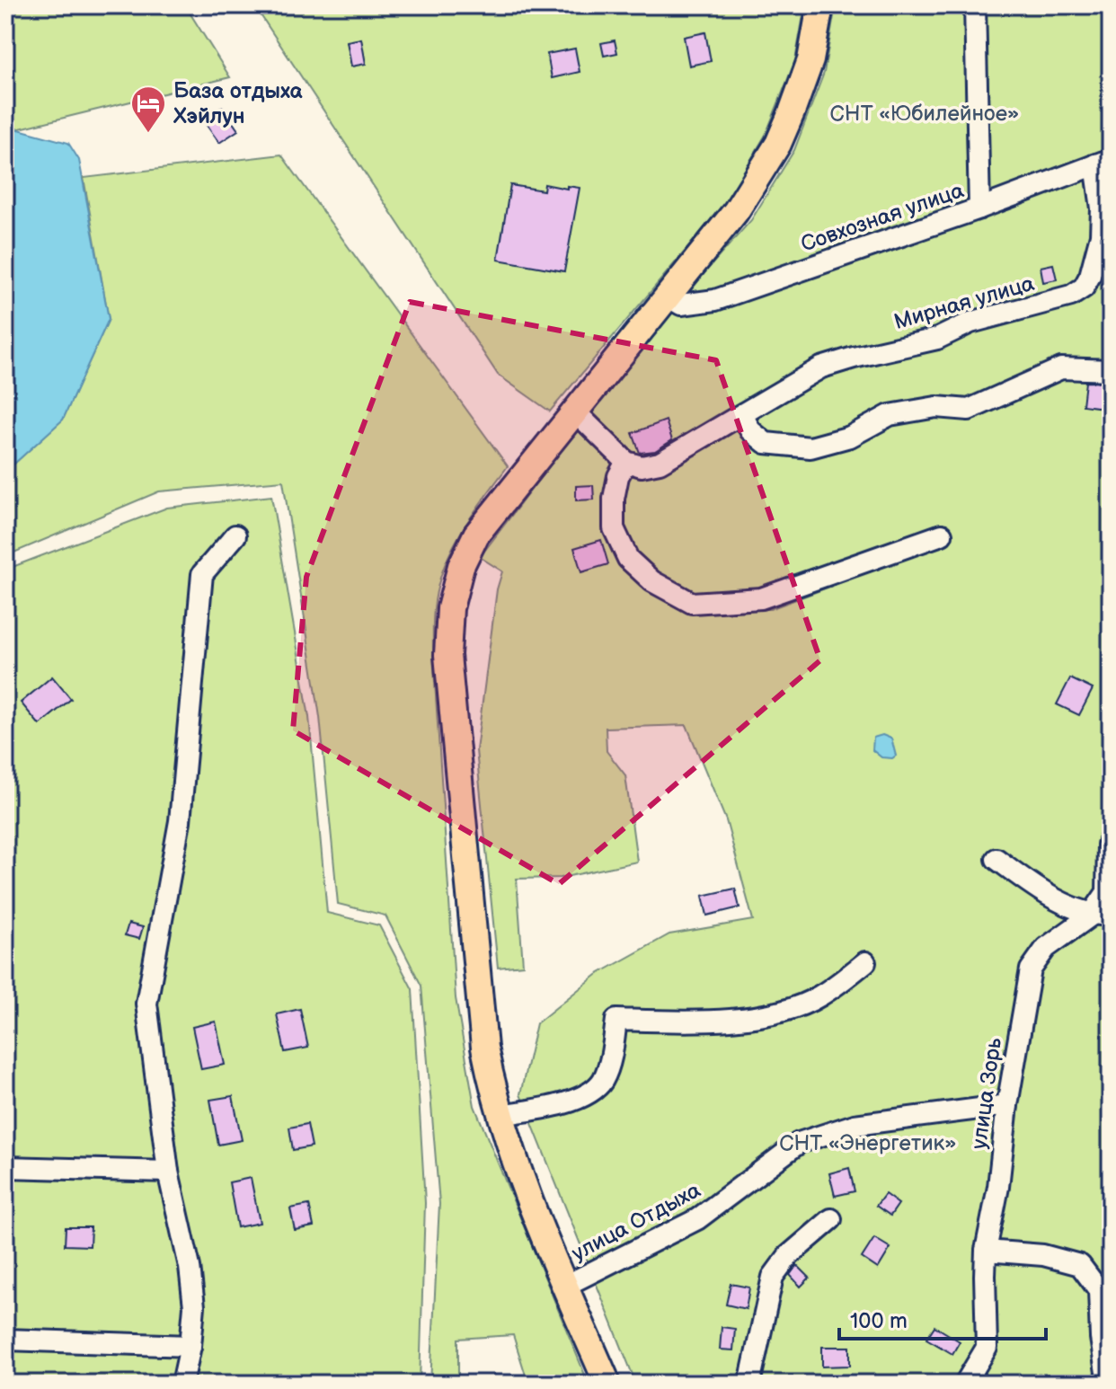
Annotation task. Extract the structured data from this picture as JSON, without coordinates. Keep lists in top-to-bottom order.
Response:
{
  "streets": {
    "street": [
      "Совхозная улица",
      "Мирная улица",
      "улица Зорь",
      "улица Отдыха"
    ]
  },
  "crossings": [
    ["Совхозная улица", "Мирная улица"],
    ["улица Зорь", "улица Отдыха"]
  ],
  "parks": ["СНТ «Юбилейное»", "СНТ «Энергетик»"],
  "places": {
    "hotel": ["База отдыха Хэйлун"]
  },
  "scale_bar": "100 m"
}
